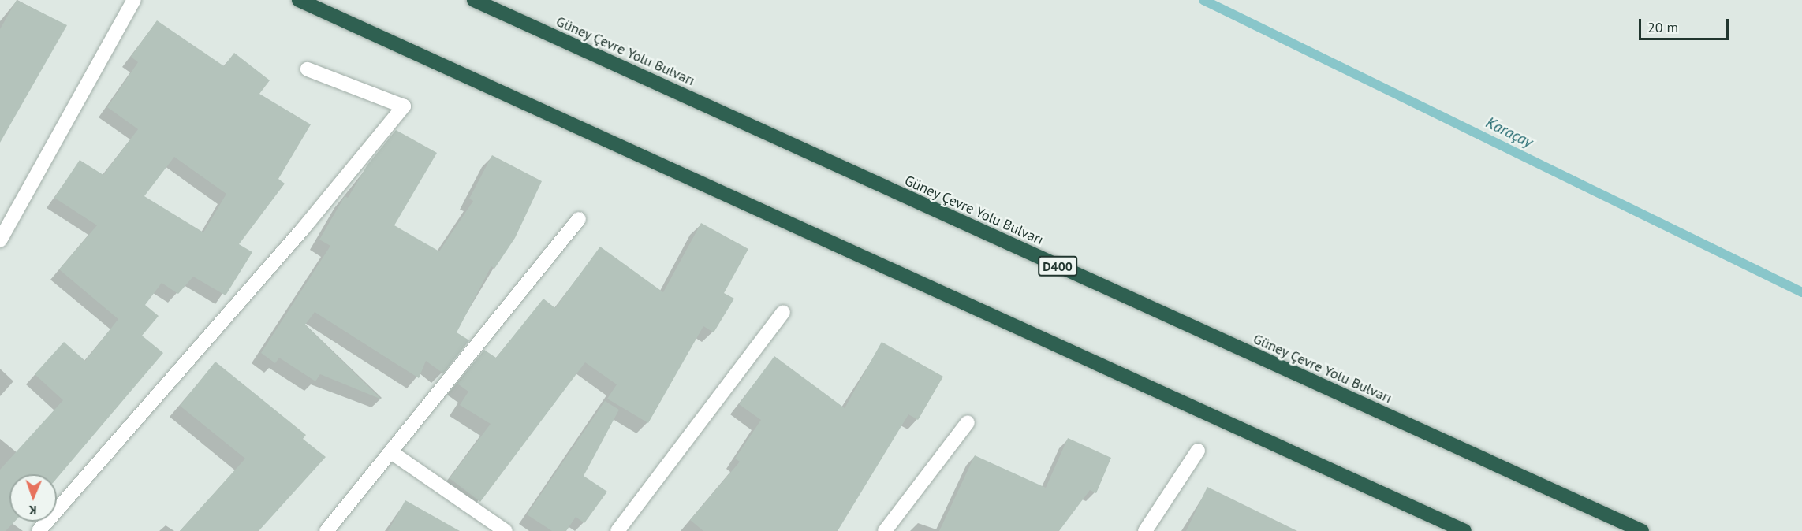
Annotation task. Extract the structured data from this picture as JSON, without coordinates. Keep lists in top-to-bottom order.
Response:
{
  "streets": {
    "highway": ["Güney Çevre Yolu Bulvarı", "D400"]
  },
  "water": ["Karaçay"],
  "scale_bar": "20 m",
  "north": "bottom"
}
